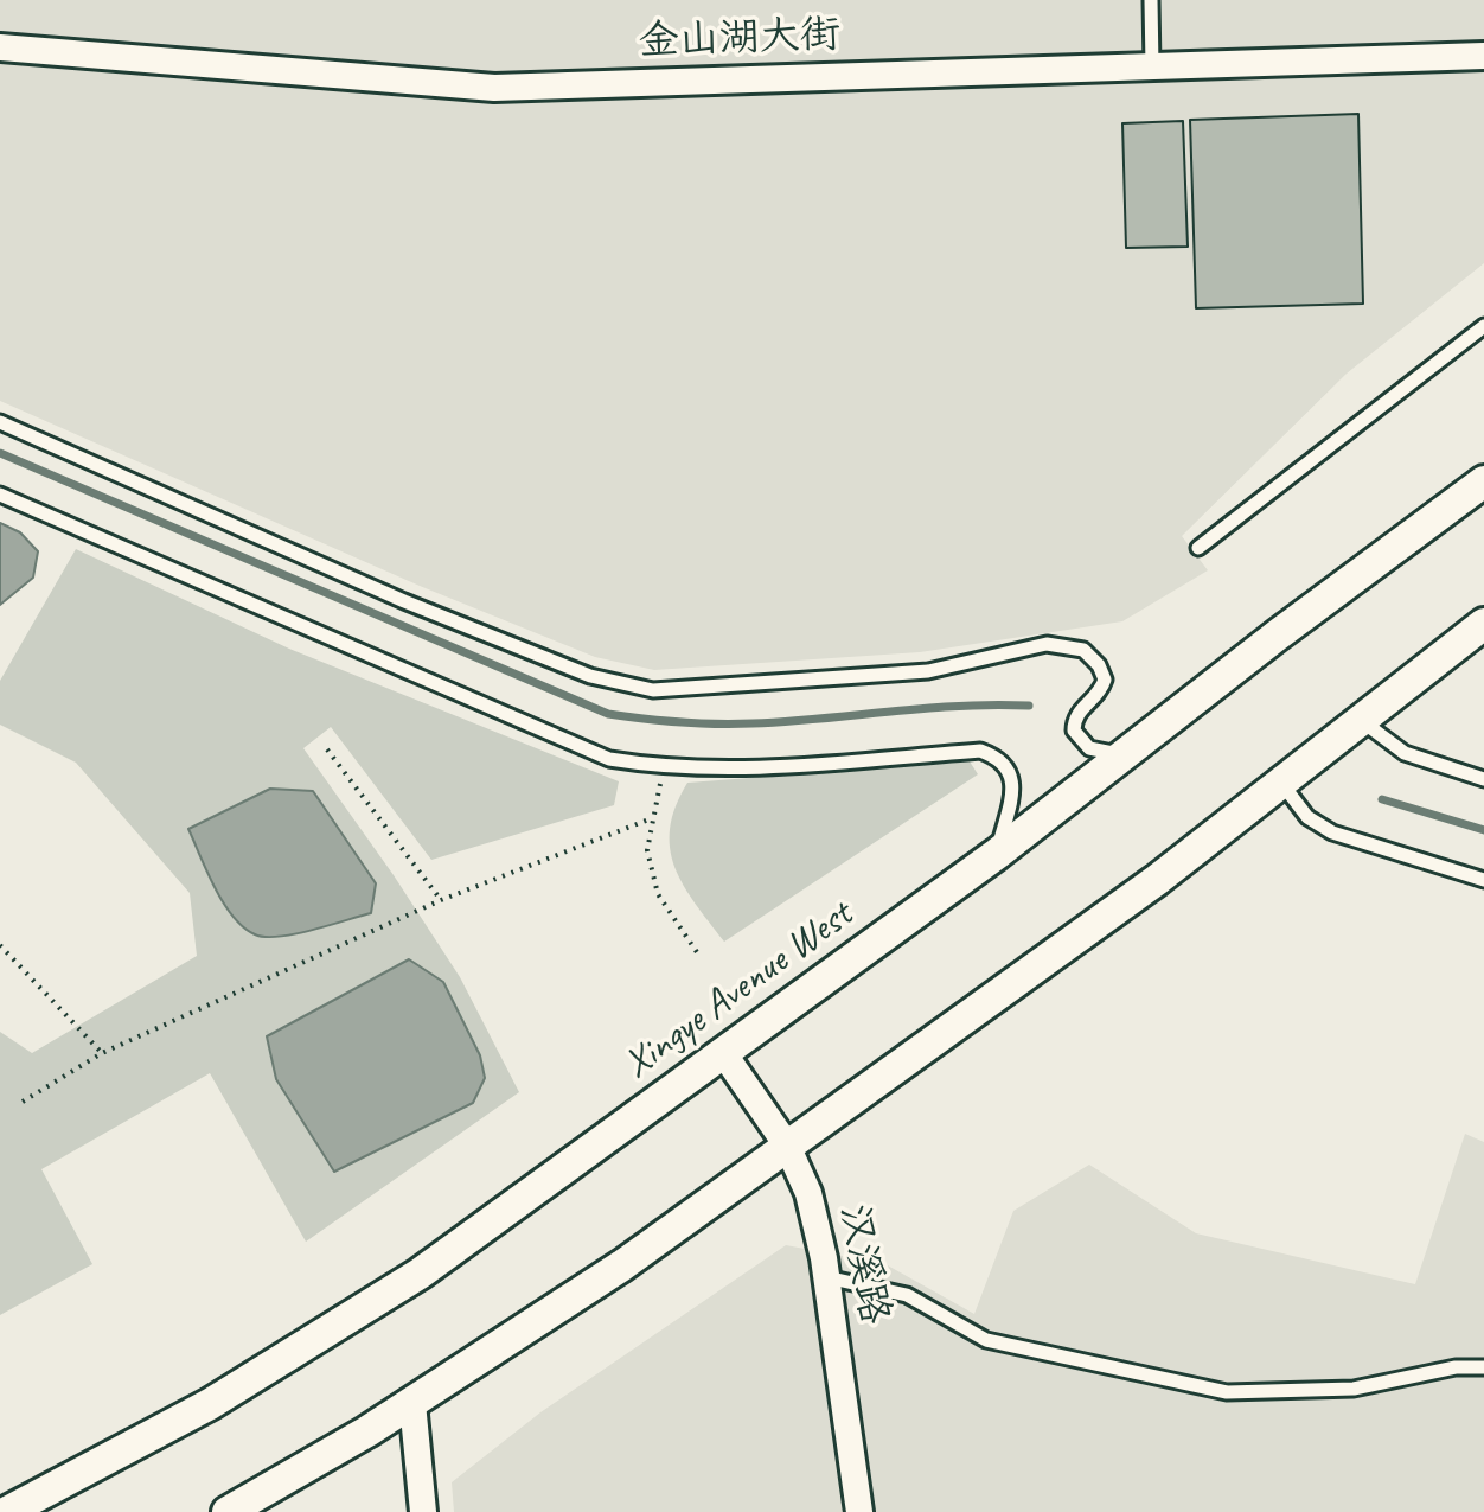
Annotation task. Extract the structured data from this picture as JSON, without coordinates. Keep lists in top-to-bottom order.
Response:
{
  "streets": {
    "street": ["金山湖大街", "Xingye Avenue West", "汉溪路"]
  },
  "crossings": [
    ["Xingye Avenue West", "汉溪路"]
  ]
}
